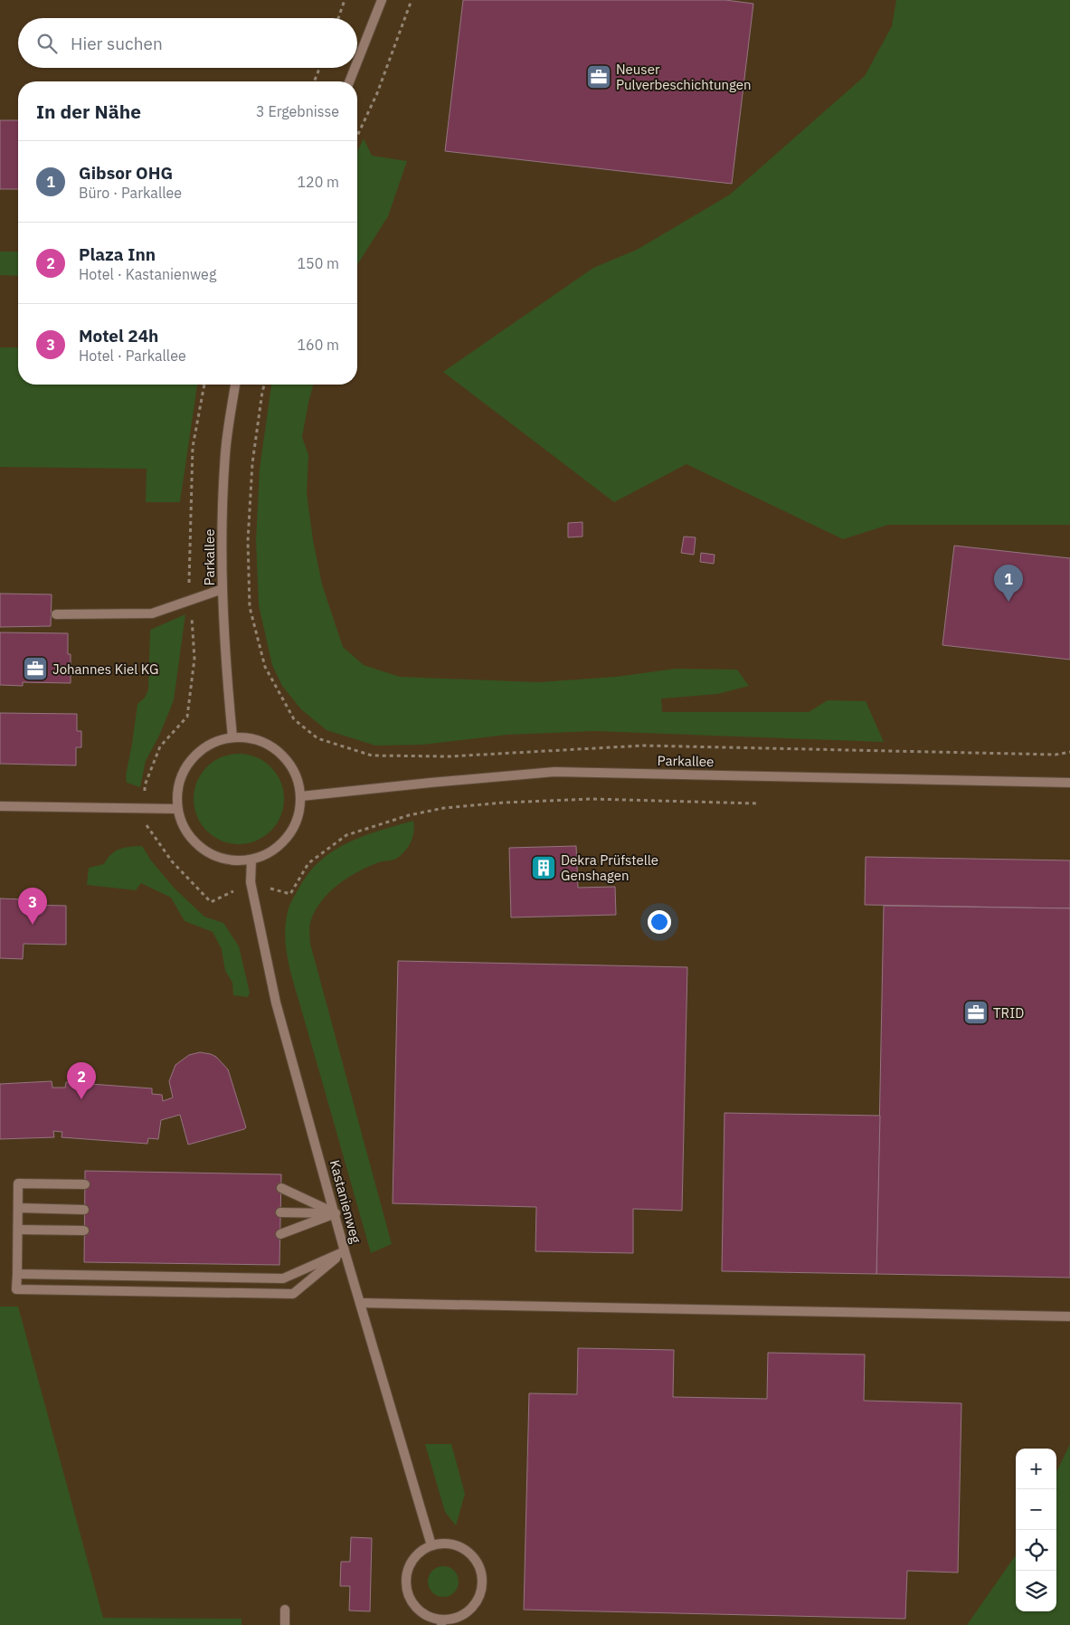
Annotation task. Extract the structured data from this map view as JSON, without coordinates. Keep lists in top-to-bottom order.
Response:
{
  "streets": {
    "street": ["Parkallee", "Kastanienweg"]
  },
  "crossings": [
    ["Parkallee", "Kastanienweg"]
  ],
  "places": {
    "office": ["Neuser Pulverbeschichtungen", "Johannes Kiel KG", "TRID"],
    "building": ["Dekra Prüfstelle Genshagen"]
  },
  "page": {
    "search": "Hier suchen",
    "heading": ["In der Nähe", "3 Ergebnisse"],
    "list": [
      {
        "mark": "1",
        "name": "Gibsor OHG",
        "note": "Büro · Parkallee",
        "value": "120 m"
      },
      {
        "mark": "2",
        "name": "Plaza Inn",
        "note": "Hotel · Kastanienweg",
        "value": "150 m"
      },
      {
        "mark": "3",
        "name": "Motel 24h",
        "note": "Hotel · Parkallee",
        "value": "160 m"
      }
    ],
    "pins": ["1", "3", "2"],
    "map_buttons": ["+", "−"]
  }
}
